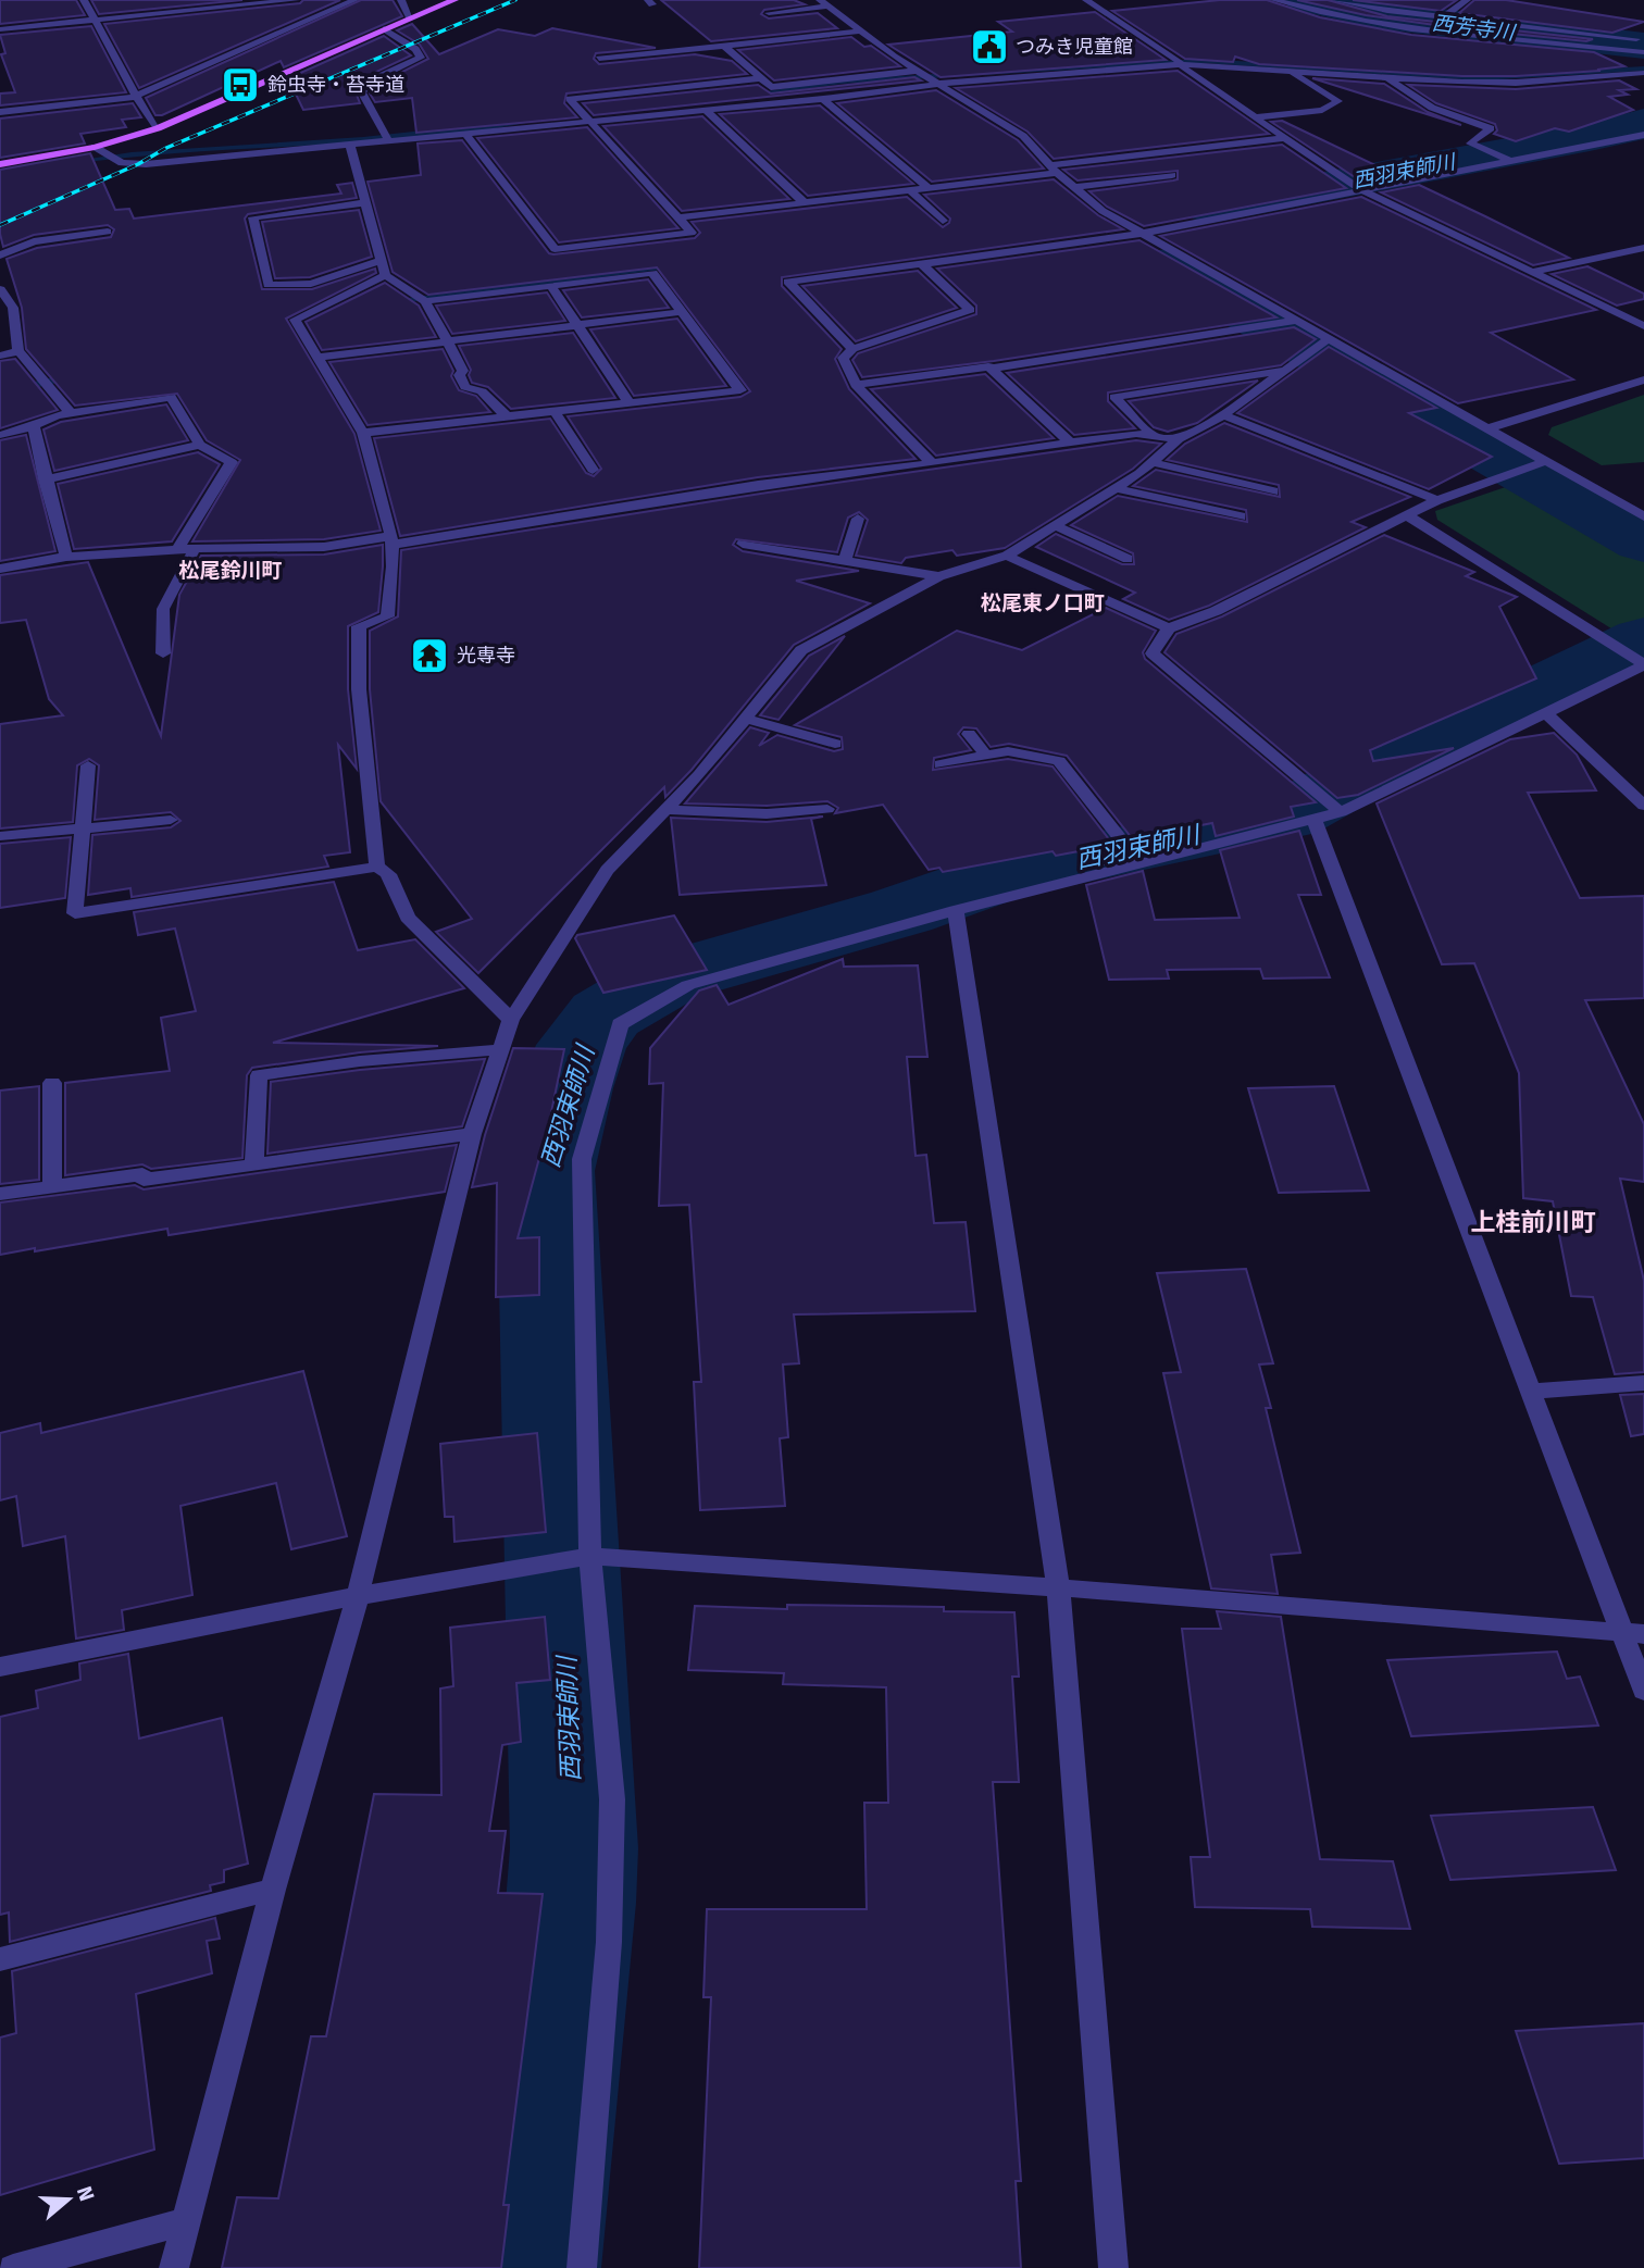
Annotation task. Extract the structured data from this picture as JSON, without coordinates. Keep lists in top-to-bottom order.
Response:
{
  "districts": ["松尾鈴川町", "松尾東ノ口町", "上桂前川町"],
  "water": ["西芳寺川", "西羽束師川"],
  "places": {
    "public building": ["つみき児童館"],
    "bus stop": ["鈴虫寺・苔寺道"],
    "temple": ["光専寺"]
  },
  "north": "right"
}
